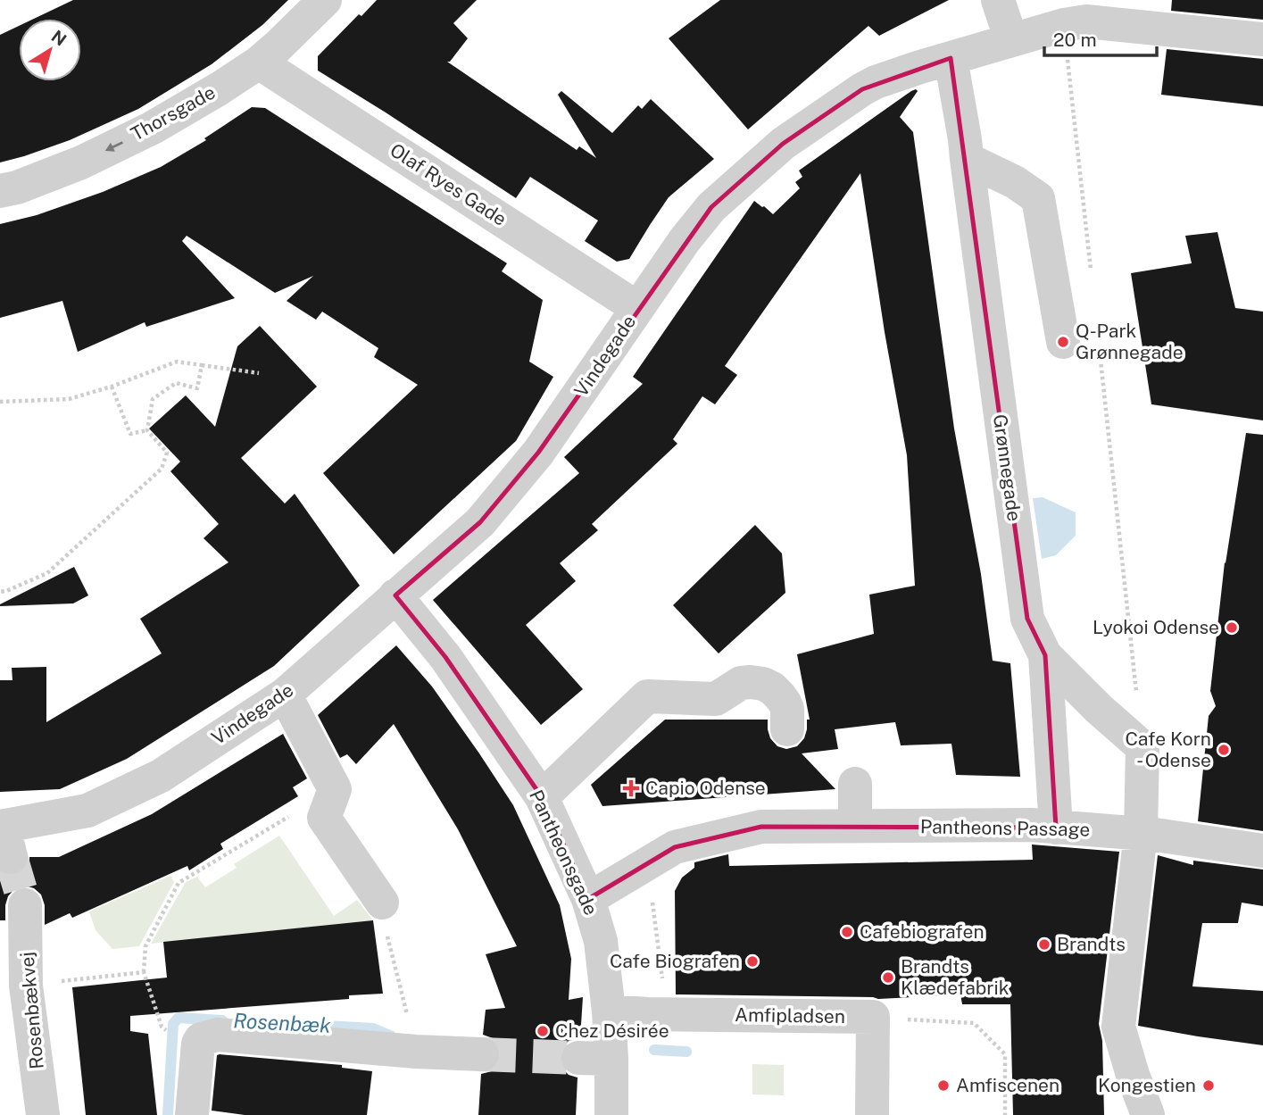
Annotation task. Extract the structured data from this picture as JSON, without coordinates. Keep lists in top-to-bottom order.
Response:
{
  "streets": {
    "street": [
      "Thorsgade",
      "Olaf Ryes Gade",
      "Vindegade",
      "Grønnegade",
      "Pantheons Passage",
      "Pantheonsgade",
      "Rosenbækvej",
      "Amfipladsen"
    ]
  },
  "crossings": [
    ["Thorsgade", "Olaf Ryes Gade"],
    ["Olaf Ryes Gade", "Vindegade"],
    ["Vindegade", "Grønnegade"],
    ["Vindegade", "Pantheonsgade"],
    ["Pantheons Passage", "Pantheonsgade"],
    ["Pantheonsgade", "Amfipladsen"]
  ],
  "one_way": ["Thorsgade"],
  "water": ["Rosenbæk"],
  "places": {
    "other": [
      "Q-Park Grønnegade",
      "Lyokoi Odense",
      "Cafe Korn - Odense",
      "Cafebiografen",
      "Brandts",
      "Cafe Biografen",
      "Brandts Klædefabrik",
      "Chez Désirée",
      "Amfiscenen",
      "Kongestien"
    ],
    "health": ["Capio Odense"]
  },
  "scale_bar": "20 m",
  "north": "top right"
}
